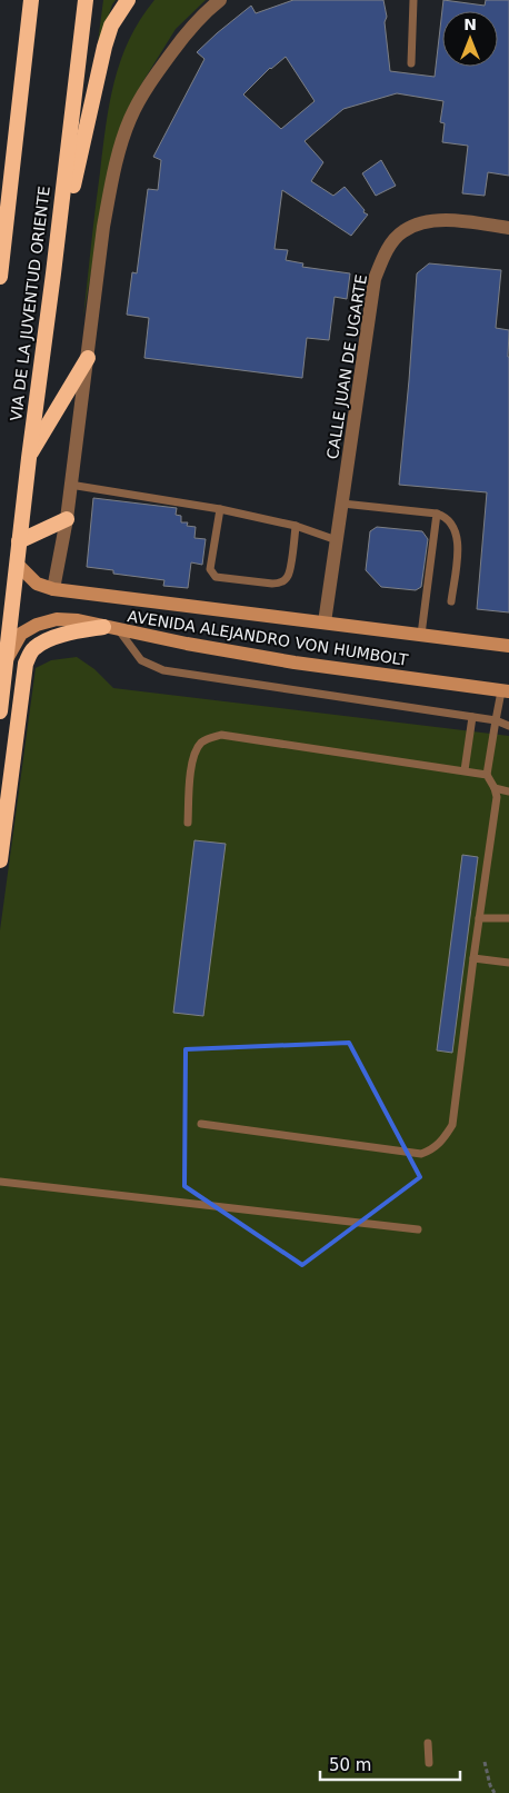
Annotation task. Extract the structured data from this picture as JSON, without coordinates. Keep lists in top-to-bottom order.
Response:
{
  "streets": {
    "highway": ["VIA DE LA JUVENTUD ORIENTE"],
    "main road": ["AVENIDA ALEJANDRO VON HUMBOLT"],
    "street": ["CALLE JUAN DE UGARTE"]
  },
  "crossings": [
    ["VIA DE LA JUVENTUD ORIENTE", "AVENIDA ALEJANDRO VON HUMBOLT"],
    ["CALLE JUAN DE UGARTE", "AVENIDA ALEJANDRO VON HUMBOLT"]
  ],
  "scale_bar": "50 m",
  "north": "top"
}
